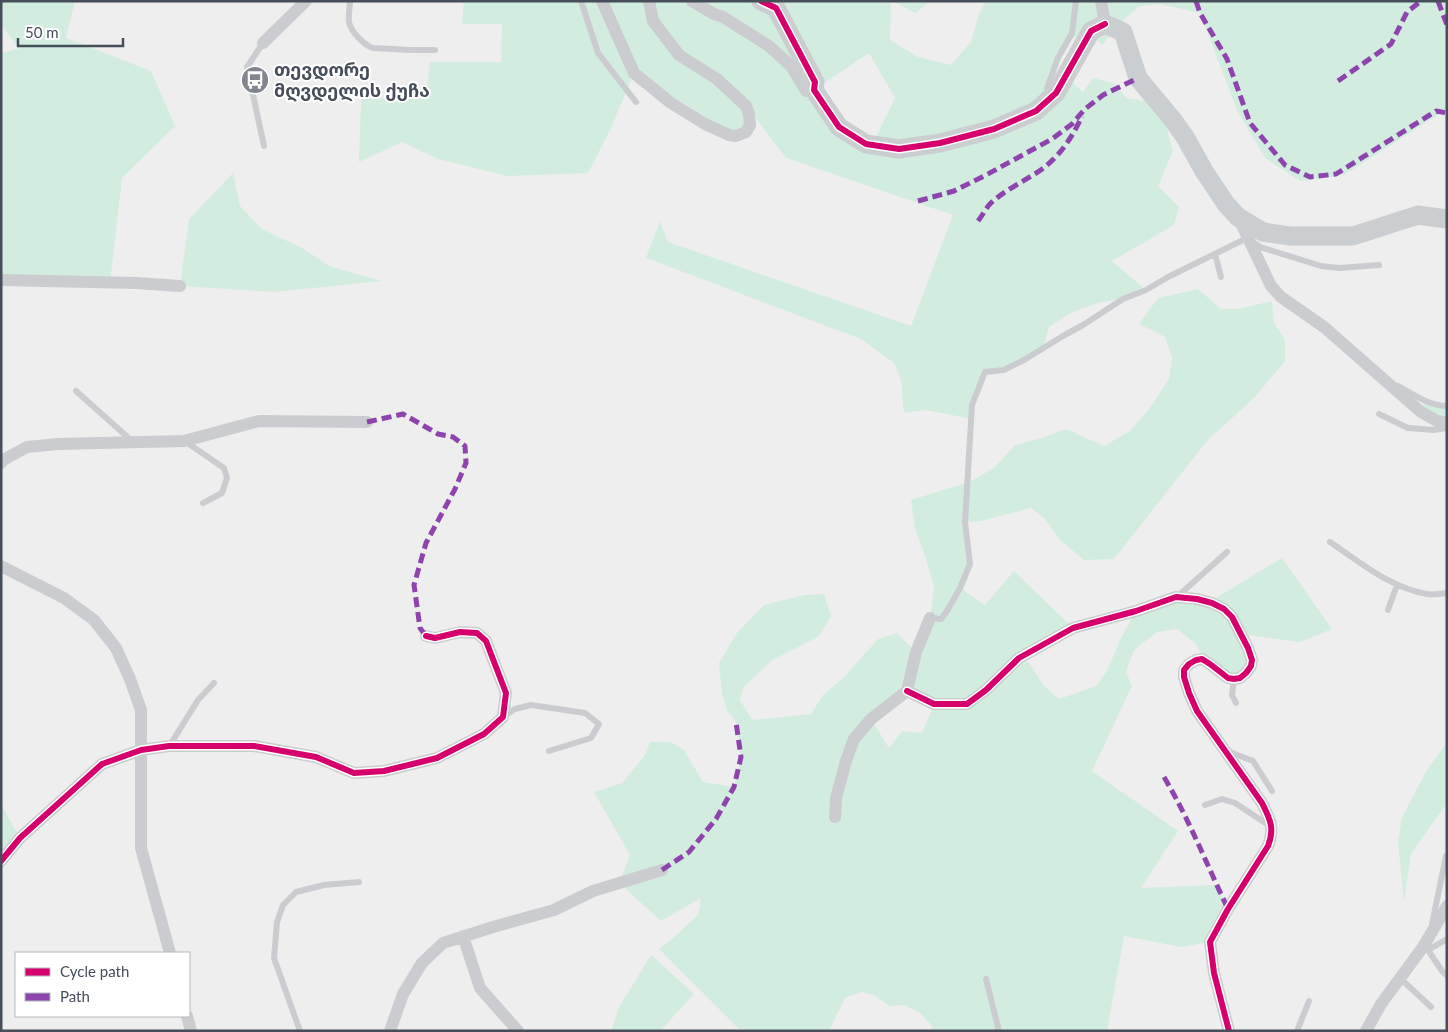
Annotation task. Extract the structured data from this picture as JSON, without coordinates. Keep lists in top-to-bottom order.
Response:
{
  "places": {
    "bus stop": ["თევდორე მღვდელის ქუჩა"]
  },
  "legend": ["Cycle path", "Path"],
  "scale_bar": "50 m"
}
